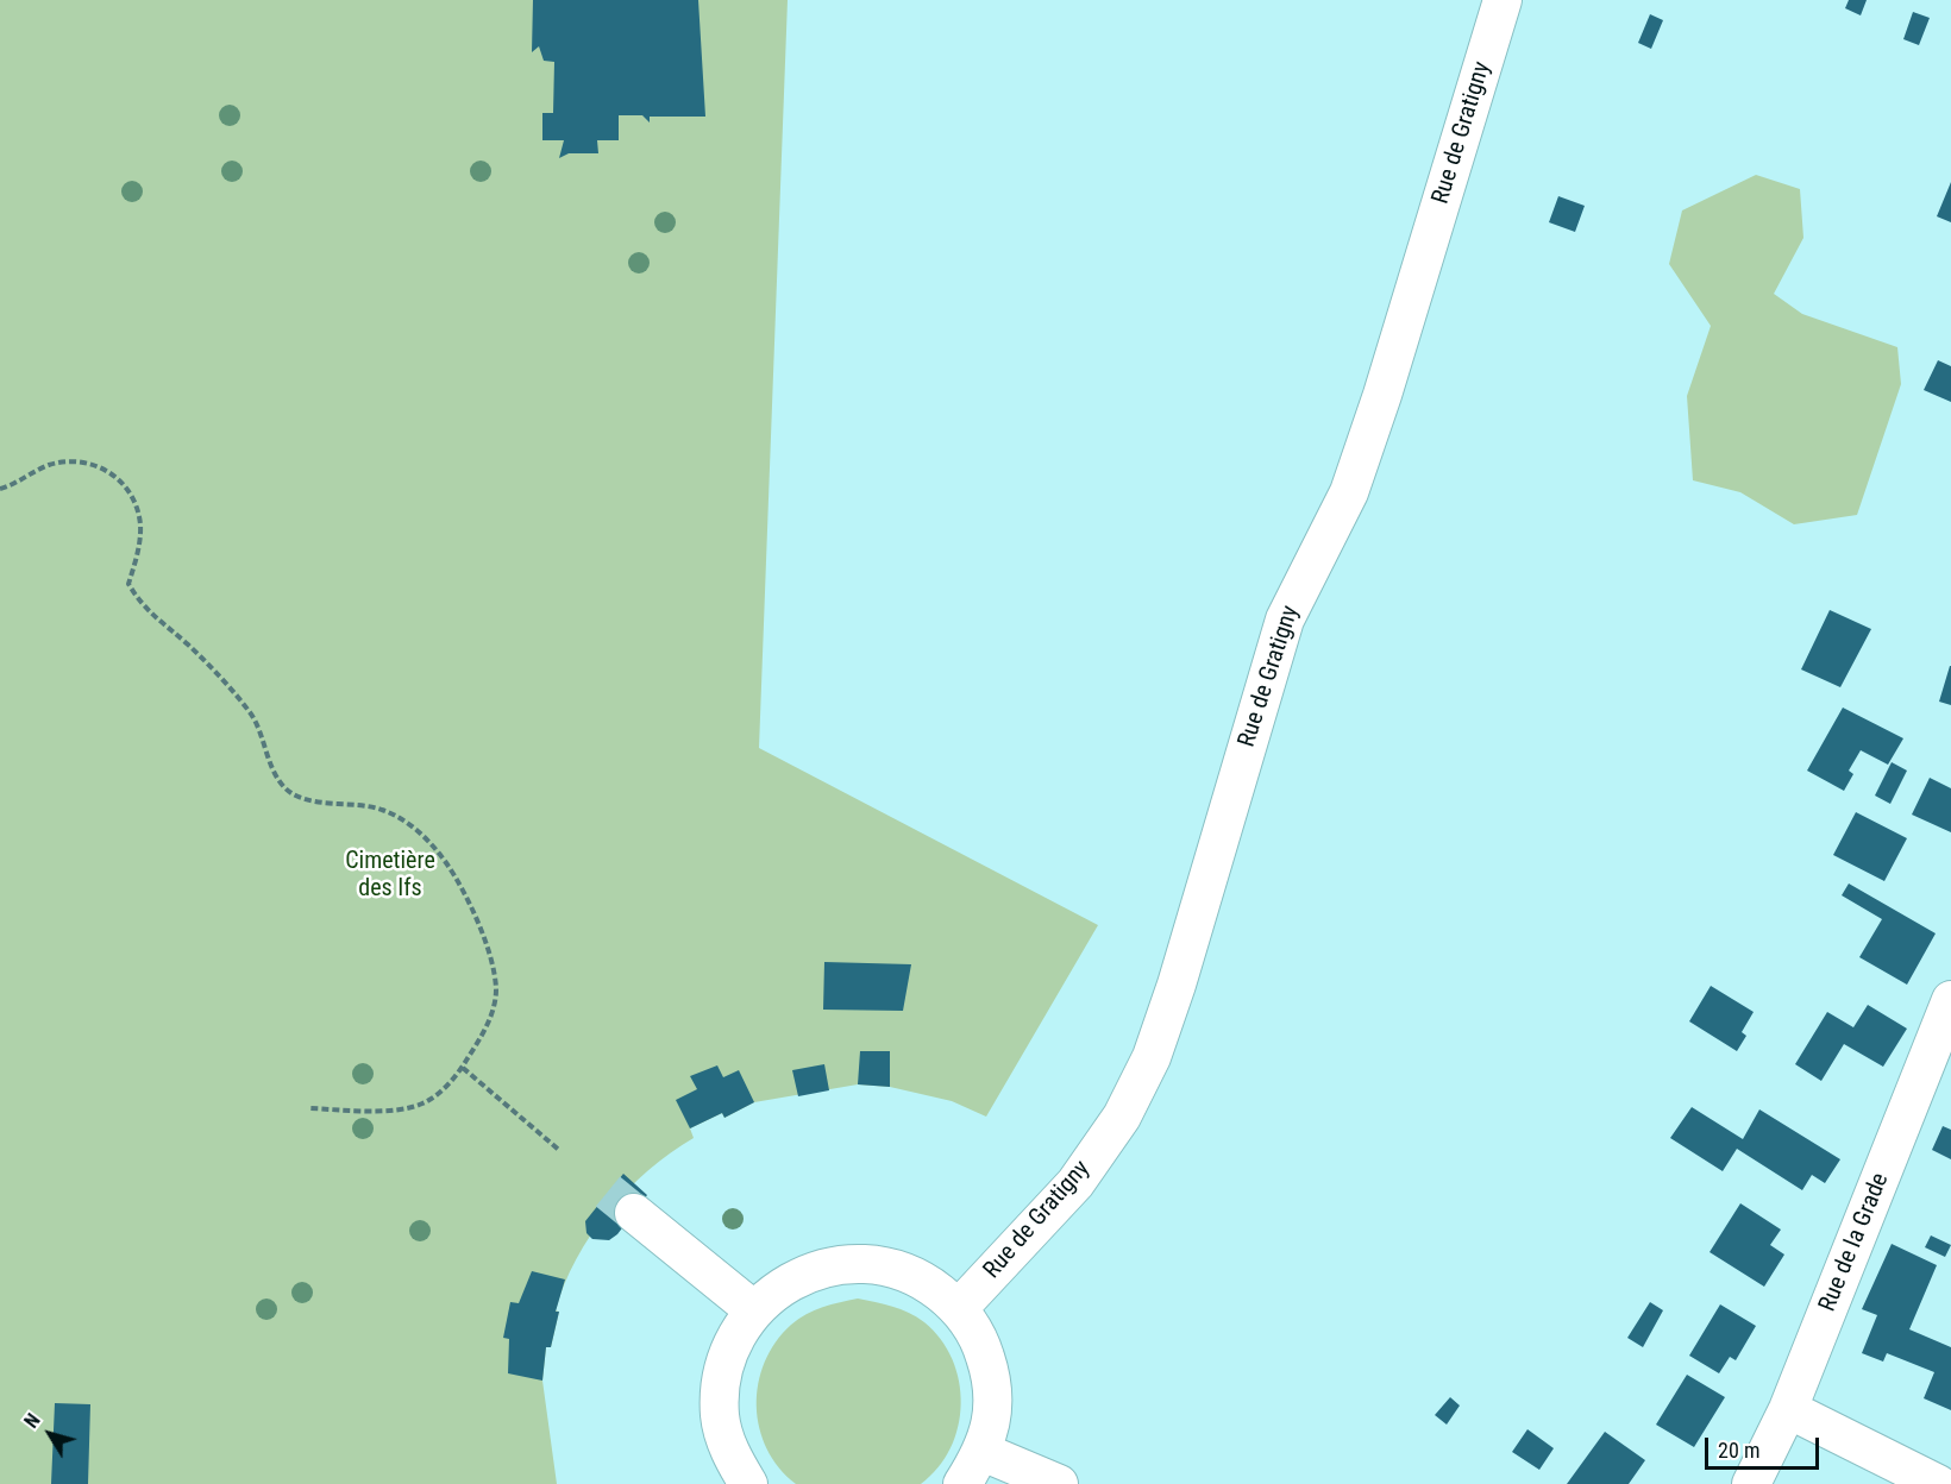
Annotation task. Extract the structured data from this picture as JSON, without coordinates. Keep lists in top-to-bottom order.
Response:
{
  "streets": {
    "street": ["Rue de Gratigny", "Rue de la Grade"]
  },
  "parks": ["Cimetière des Ifs"],
  "scale_bar": "20 m",
  "north": "top left"
}
